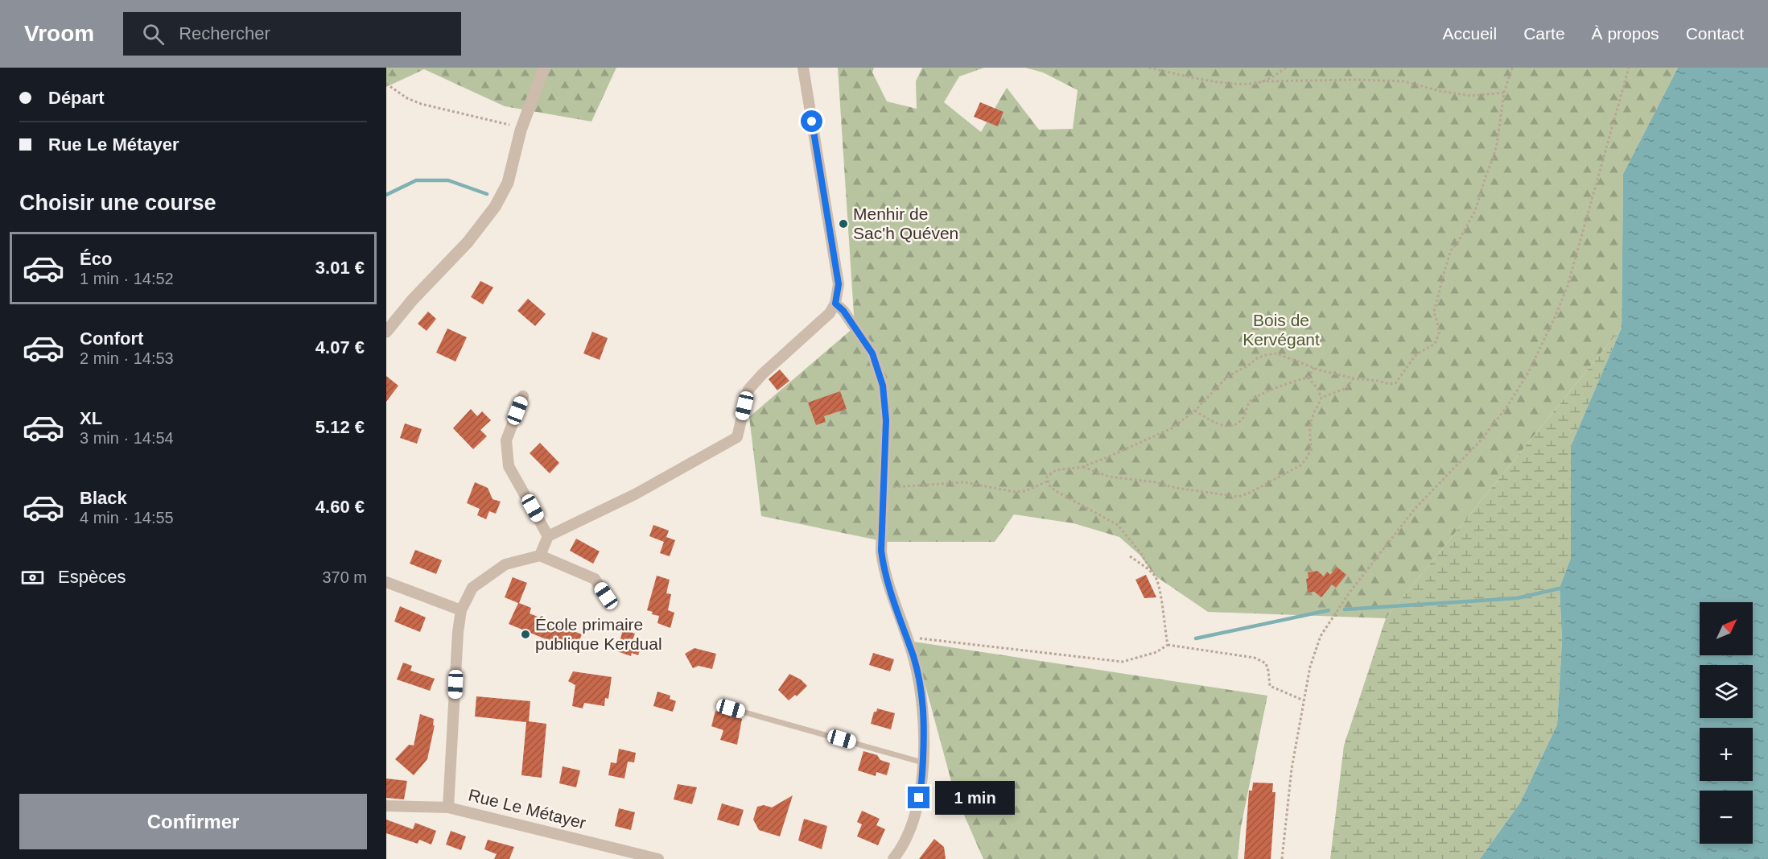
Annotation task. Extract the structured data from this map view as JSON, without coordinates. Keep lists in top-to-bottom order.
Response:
{
  "streets": {
    "street": ["Rue Le Métayer"]
  },
  "parks": ["Bois de Kervégant"],
  "places": ["Menhir de Sac'h Quéven", "École primaire publique Kerdual"],
  "north": "top right",
  "page": {
    "header": "Vroom",
    "search": "Rechercher",
    "nav": [
      "Accueil",
      "Carte",
      "À propos",
      "Contact"
    ],
    "banner": ["Départ", "Rue Le Métayer"],
    "heading": "Choisir une course",
    "list": [
      {
        "name": "Éco",
        "note": "1 min · 14:52",
        "value": "3.01 €"
      },
      {
        "name": "Confort",
        "note": "2 min · 14:53",
        "value": "4.07 €"
      },
      {
        "name": "XL",
        "note": "3 min · 14:54",
        "value": "5.12 €"
      },
      {
        "name": "Black",
        "note": "4 min · 14:55",
        "value": "4.60 €"
      }
    ],
    "pay": ["Espèces", "370 m"],
    "map_buttons": ["+", "−"],
    "bubble": "1 min",
    "buttons": "Confirmer"
  }
}
